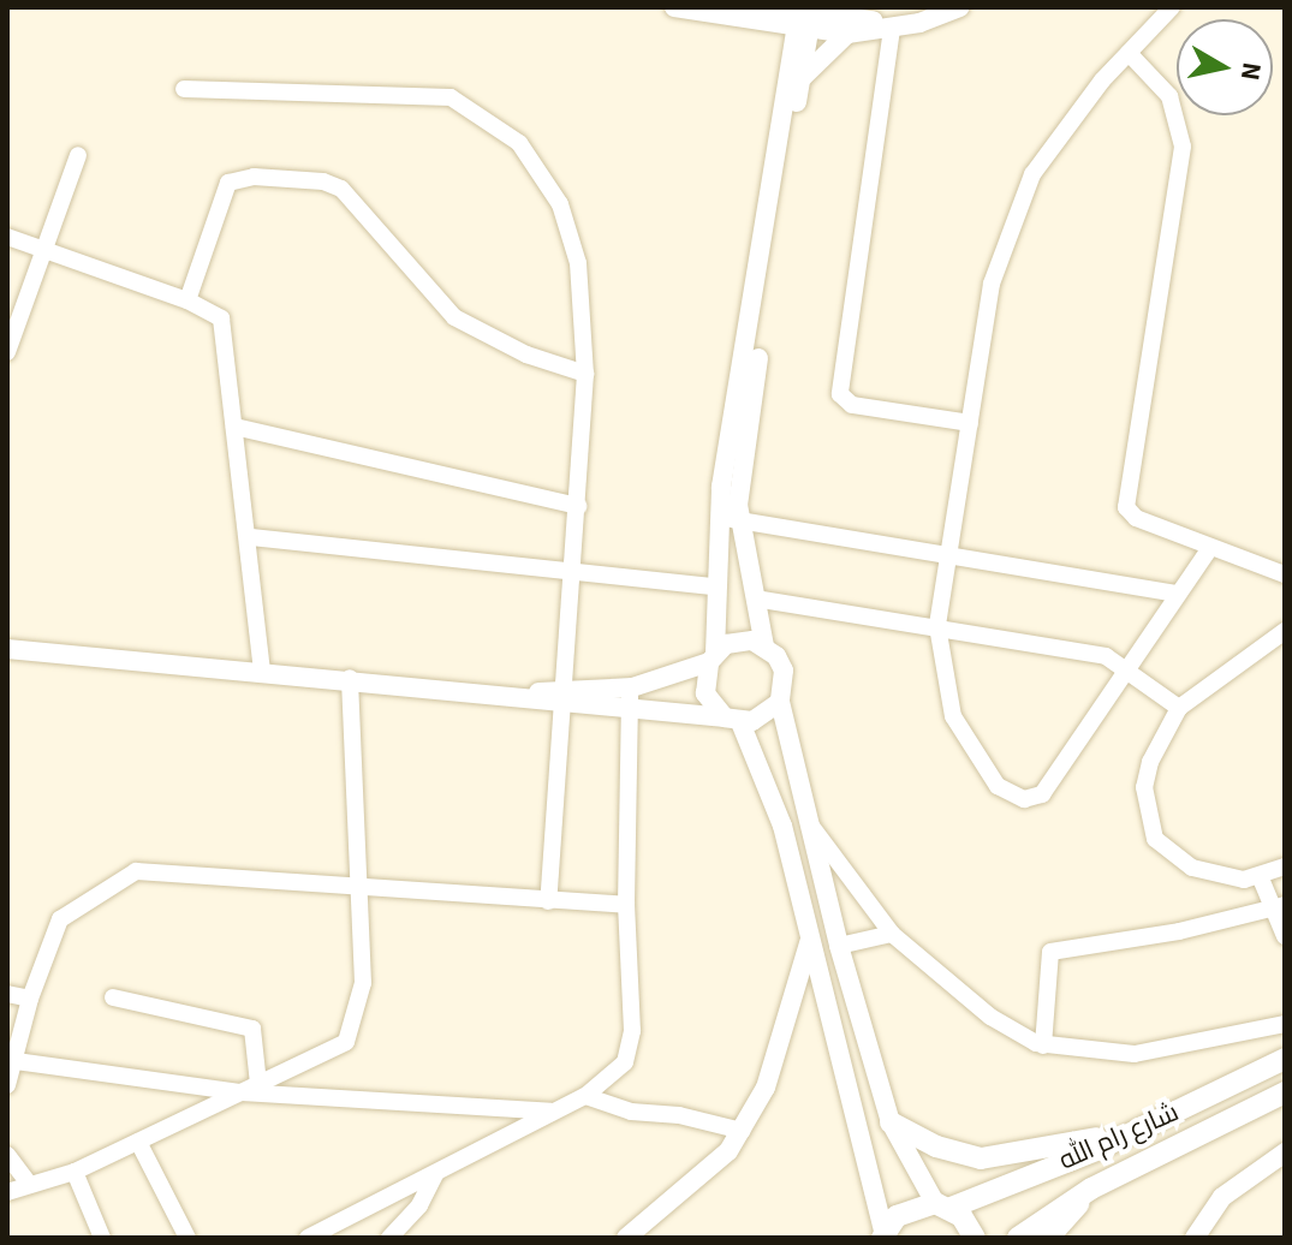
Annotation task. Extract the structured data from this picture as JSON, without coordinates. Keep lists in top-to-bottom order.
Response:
{
  "streets": {
    "main road": ["شارع رام الله"]
  },
  "north": "right"
}
